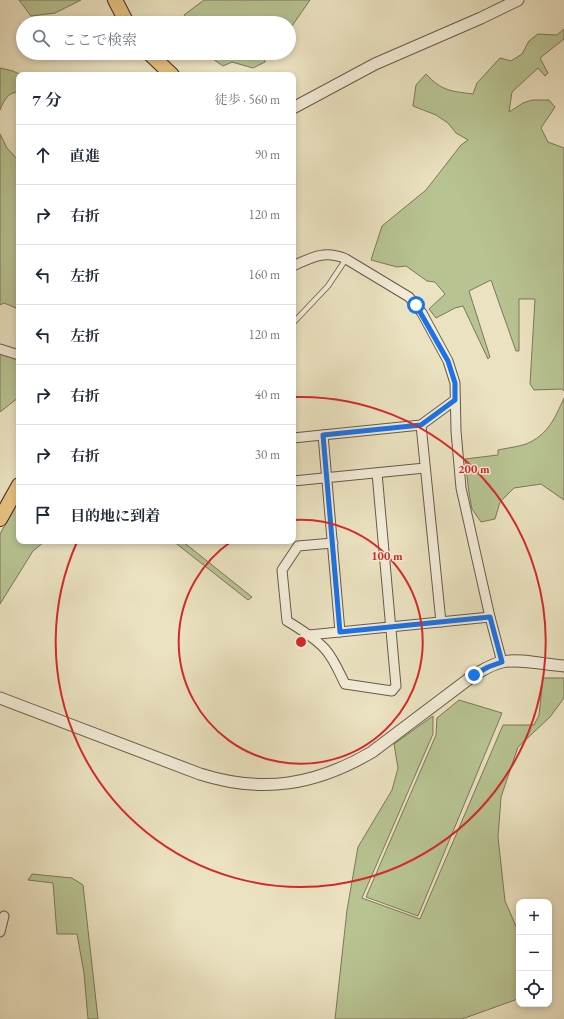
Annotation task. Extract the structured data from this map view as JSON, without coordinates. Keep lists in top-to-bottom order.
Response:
{
  "page": {
    "search": "ここで検索",
    "heading": ["7 分", "徒歩 · 560 m"],
    "list": [
      ["直進", "90 m"],
      ["右折", "120 m"],
      ["左折", "160 m"],
      ["左折", "120 m"],
      ["右折", "40 m"],
      ["右折", "30 m"],
      "目的地に到着"
    ],
    "map_buttons": ["+", "−"]
  },
  "rings": ["200 m", "100 m"]
}
